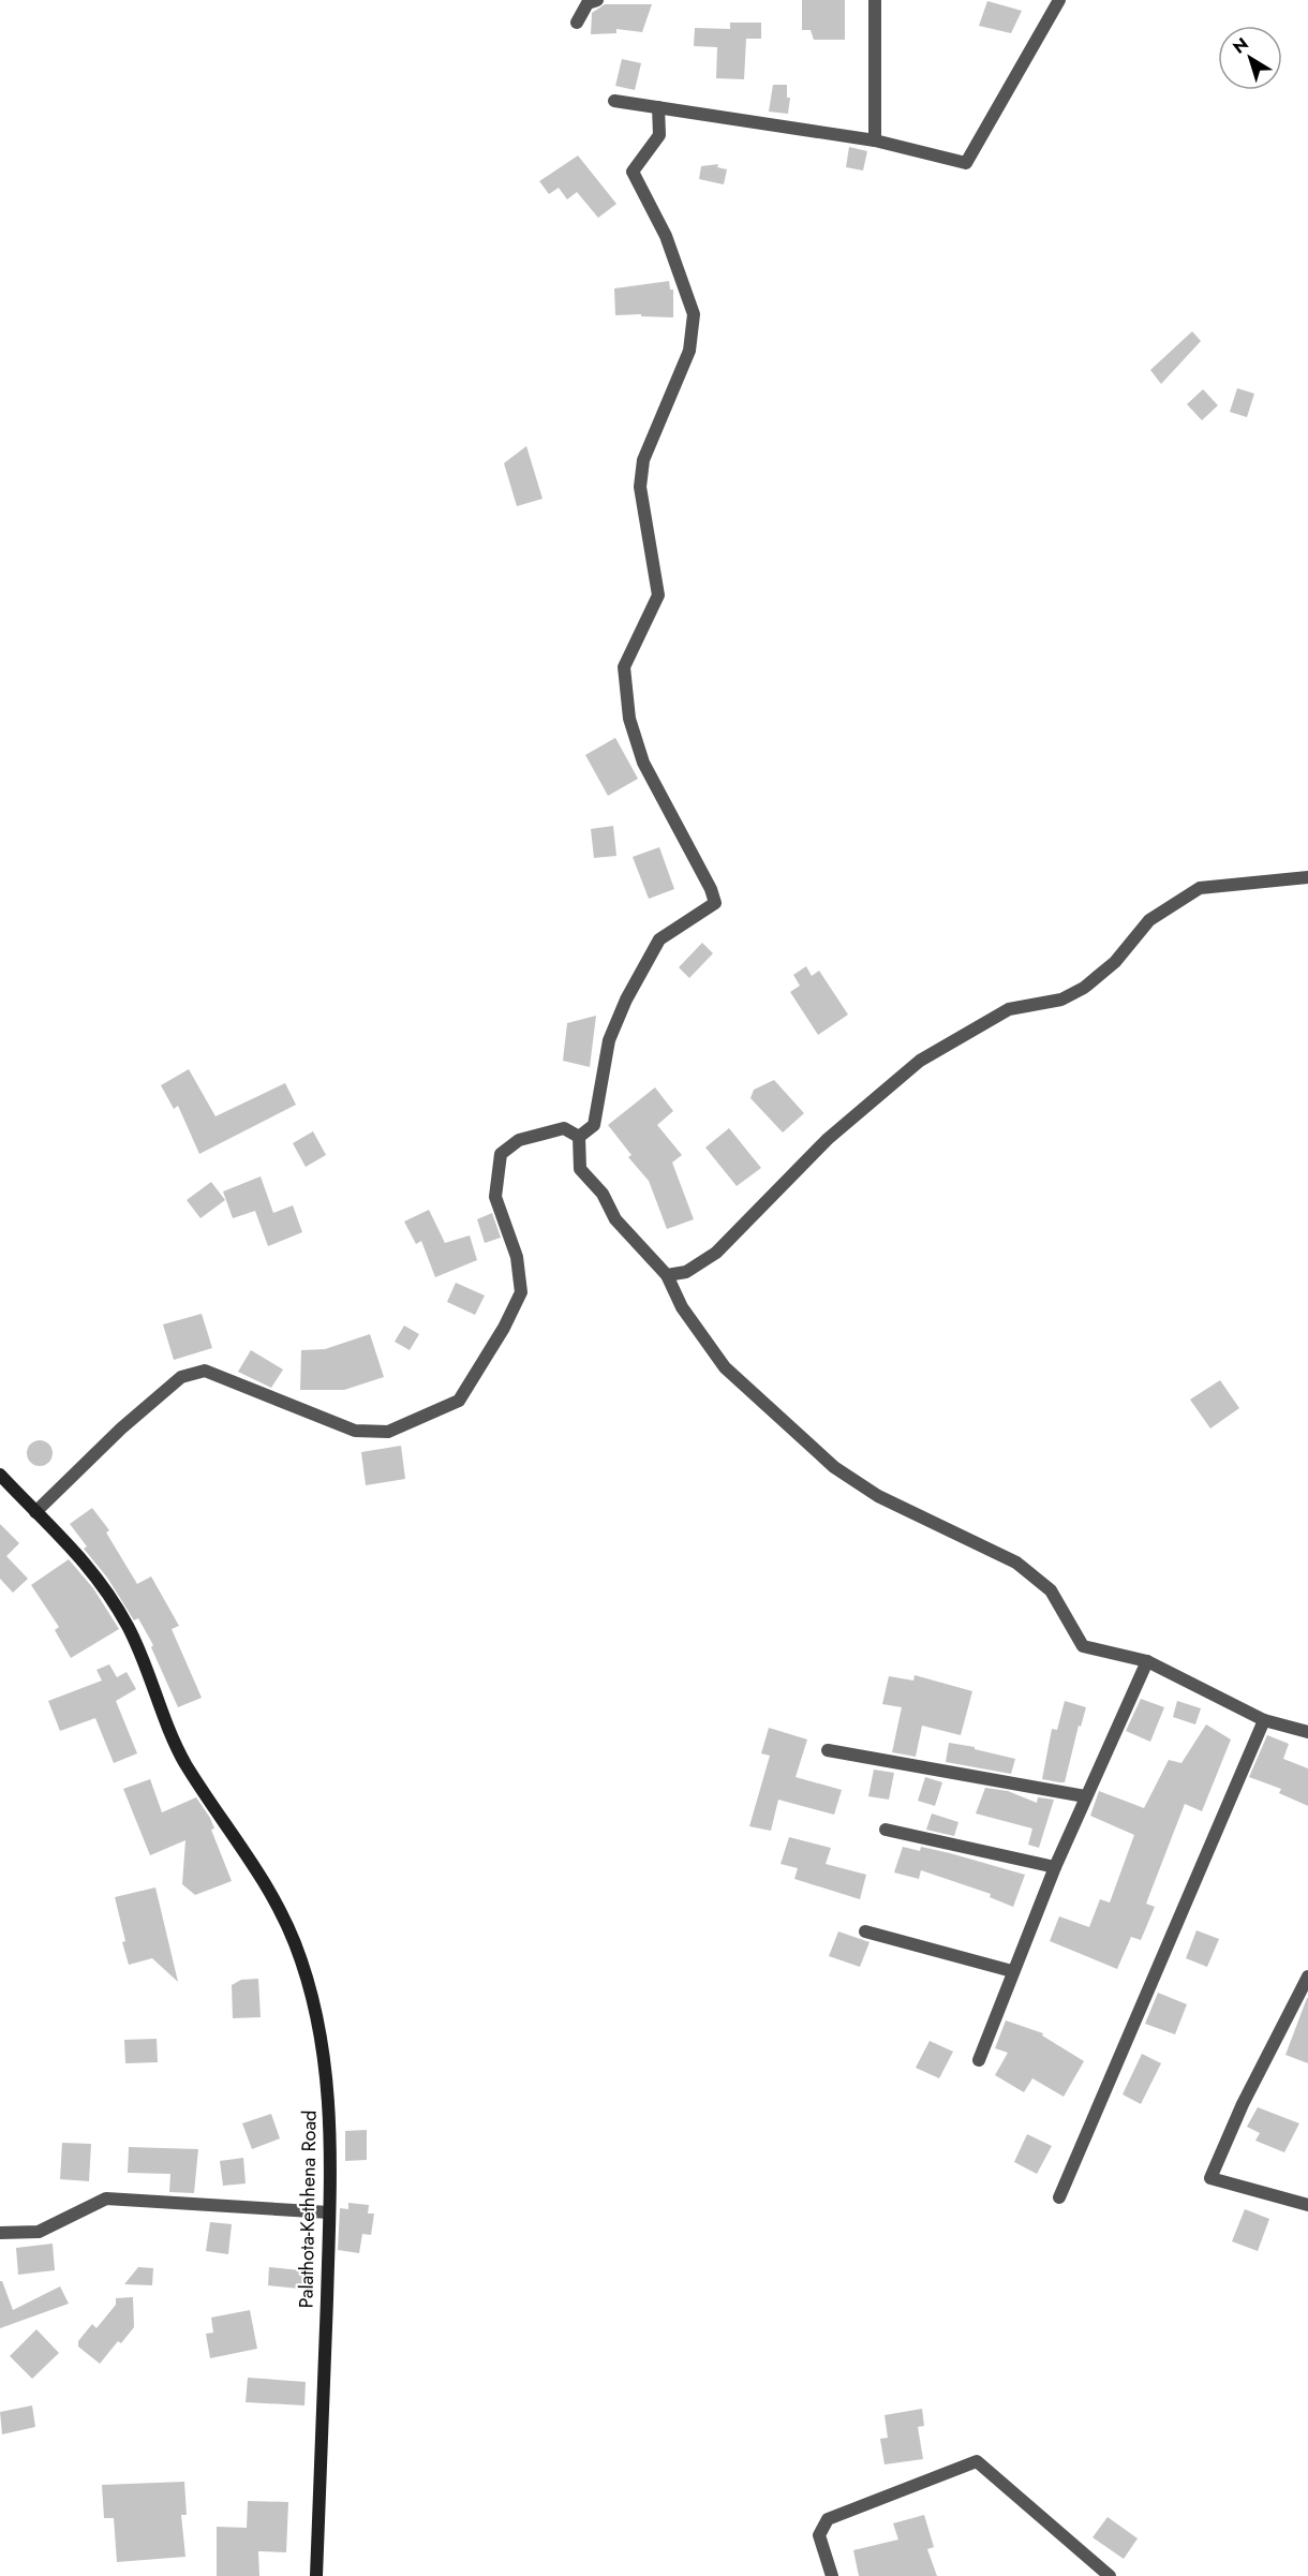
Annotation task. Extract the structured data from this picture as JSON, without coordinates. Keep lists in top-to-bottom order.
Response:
{
  "streets": {
    "street": ["Palathota-Kethhena Road"]
  },
  "north": "top left"
}
